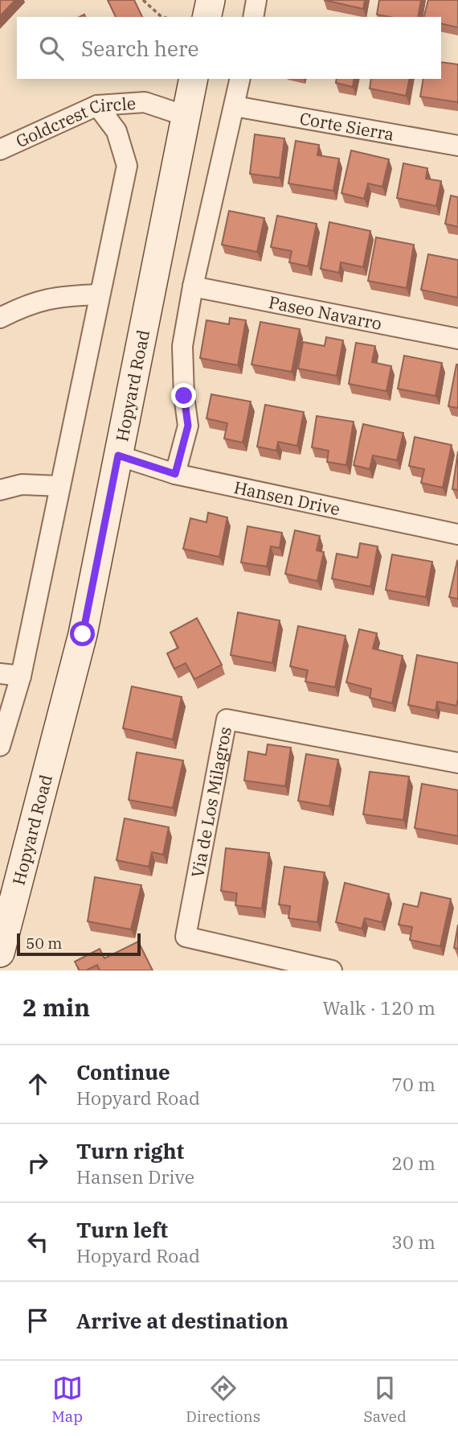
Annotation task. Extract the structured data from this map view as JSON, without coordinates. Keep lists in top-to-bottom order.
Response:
{
  "streets": {
    "main road": ["Hopyard Road"],
    "street": [
      "Goldcrest Circle",
      "Corte Sierra",
      "Paseo Navarro",
      "Hansen Drive",
      "Via de Los Milagros"
    ]
  },
  "crossings": [
    ["Goldcrest Circle", "Hopyard Road"],
    ["Hopyard Road", "Hansen Drive"]
  ],
  "scale_bar": "50 m",
  "page": {
    "search": "Search here",
    "scale": "50 m",
    "heading": ["2 min", "Walk · 120 m"],
    "list": [
      ["Continue", "Hopyard Road", "70 m"],
      ["Turn right", "Hansen Drive", "20 m"],
      ["Turn left", "Hopyard Road", "30 m"],
      "Arrive at destination"
    ],
    "nav": ["Map", "Directions", "Saved"]
  }
}
